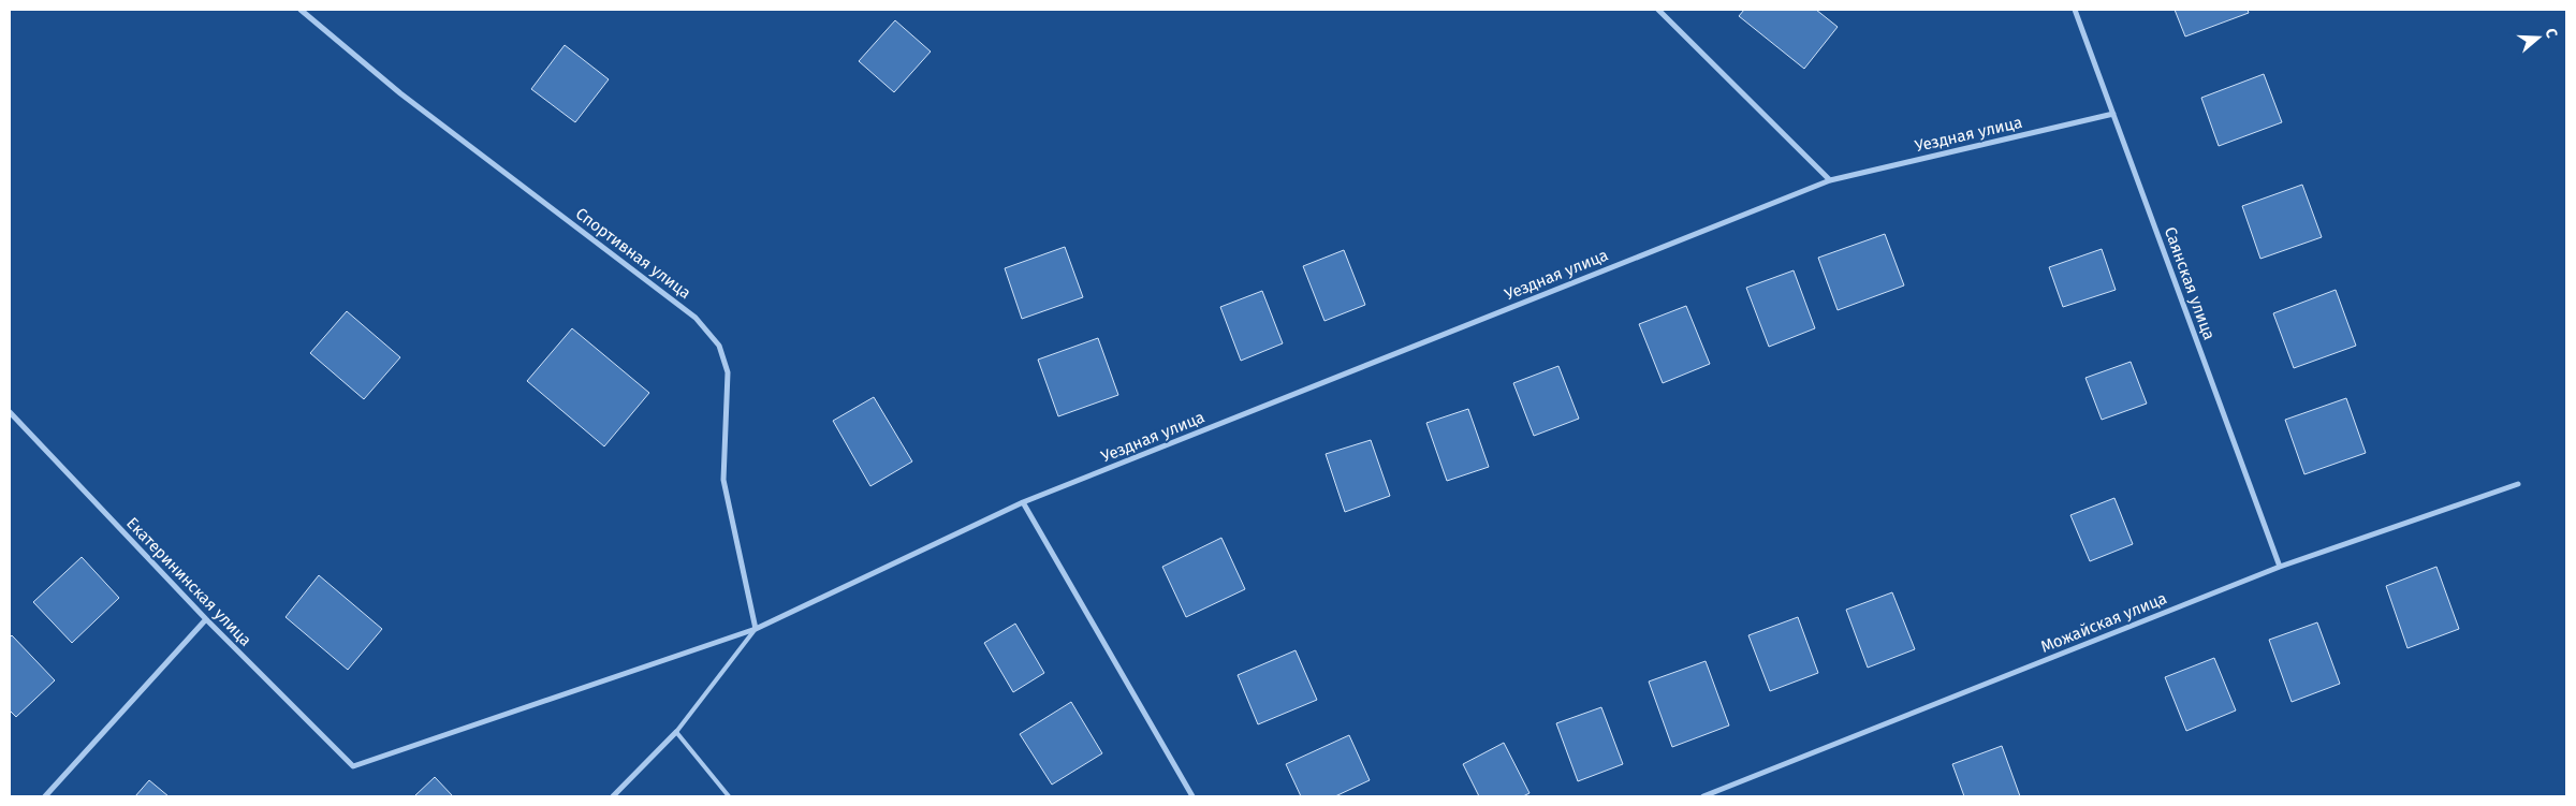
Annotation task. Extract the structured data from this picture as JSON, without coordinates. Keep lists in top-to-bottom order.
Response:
{
  "streets": {
    "street": [
      "Уездная улица",
      "Спортивная улица",
      "Саянская улица",
      "Екатерининская улица",
      "Можайская улица"
    ]
  },
  "crossings": [
    ["Уездная улица", "Спортивная улица"],
    ["Уездная улица", "Саянская улица"],
    ["Уездная улица", "Екатерининская улица"],
    ["Саянская улица", "Можайская улица"]
  ],
  "north": "right"
}
